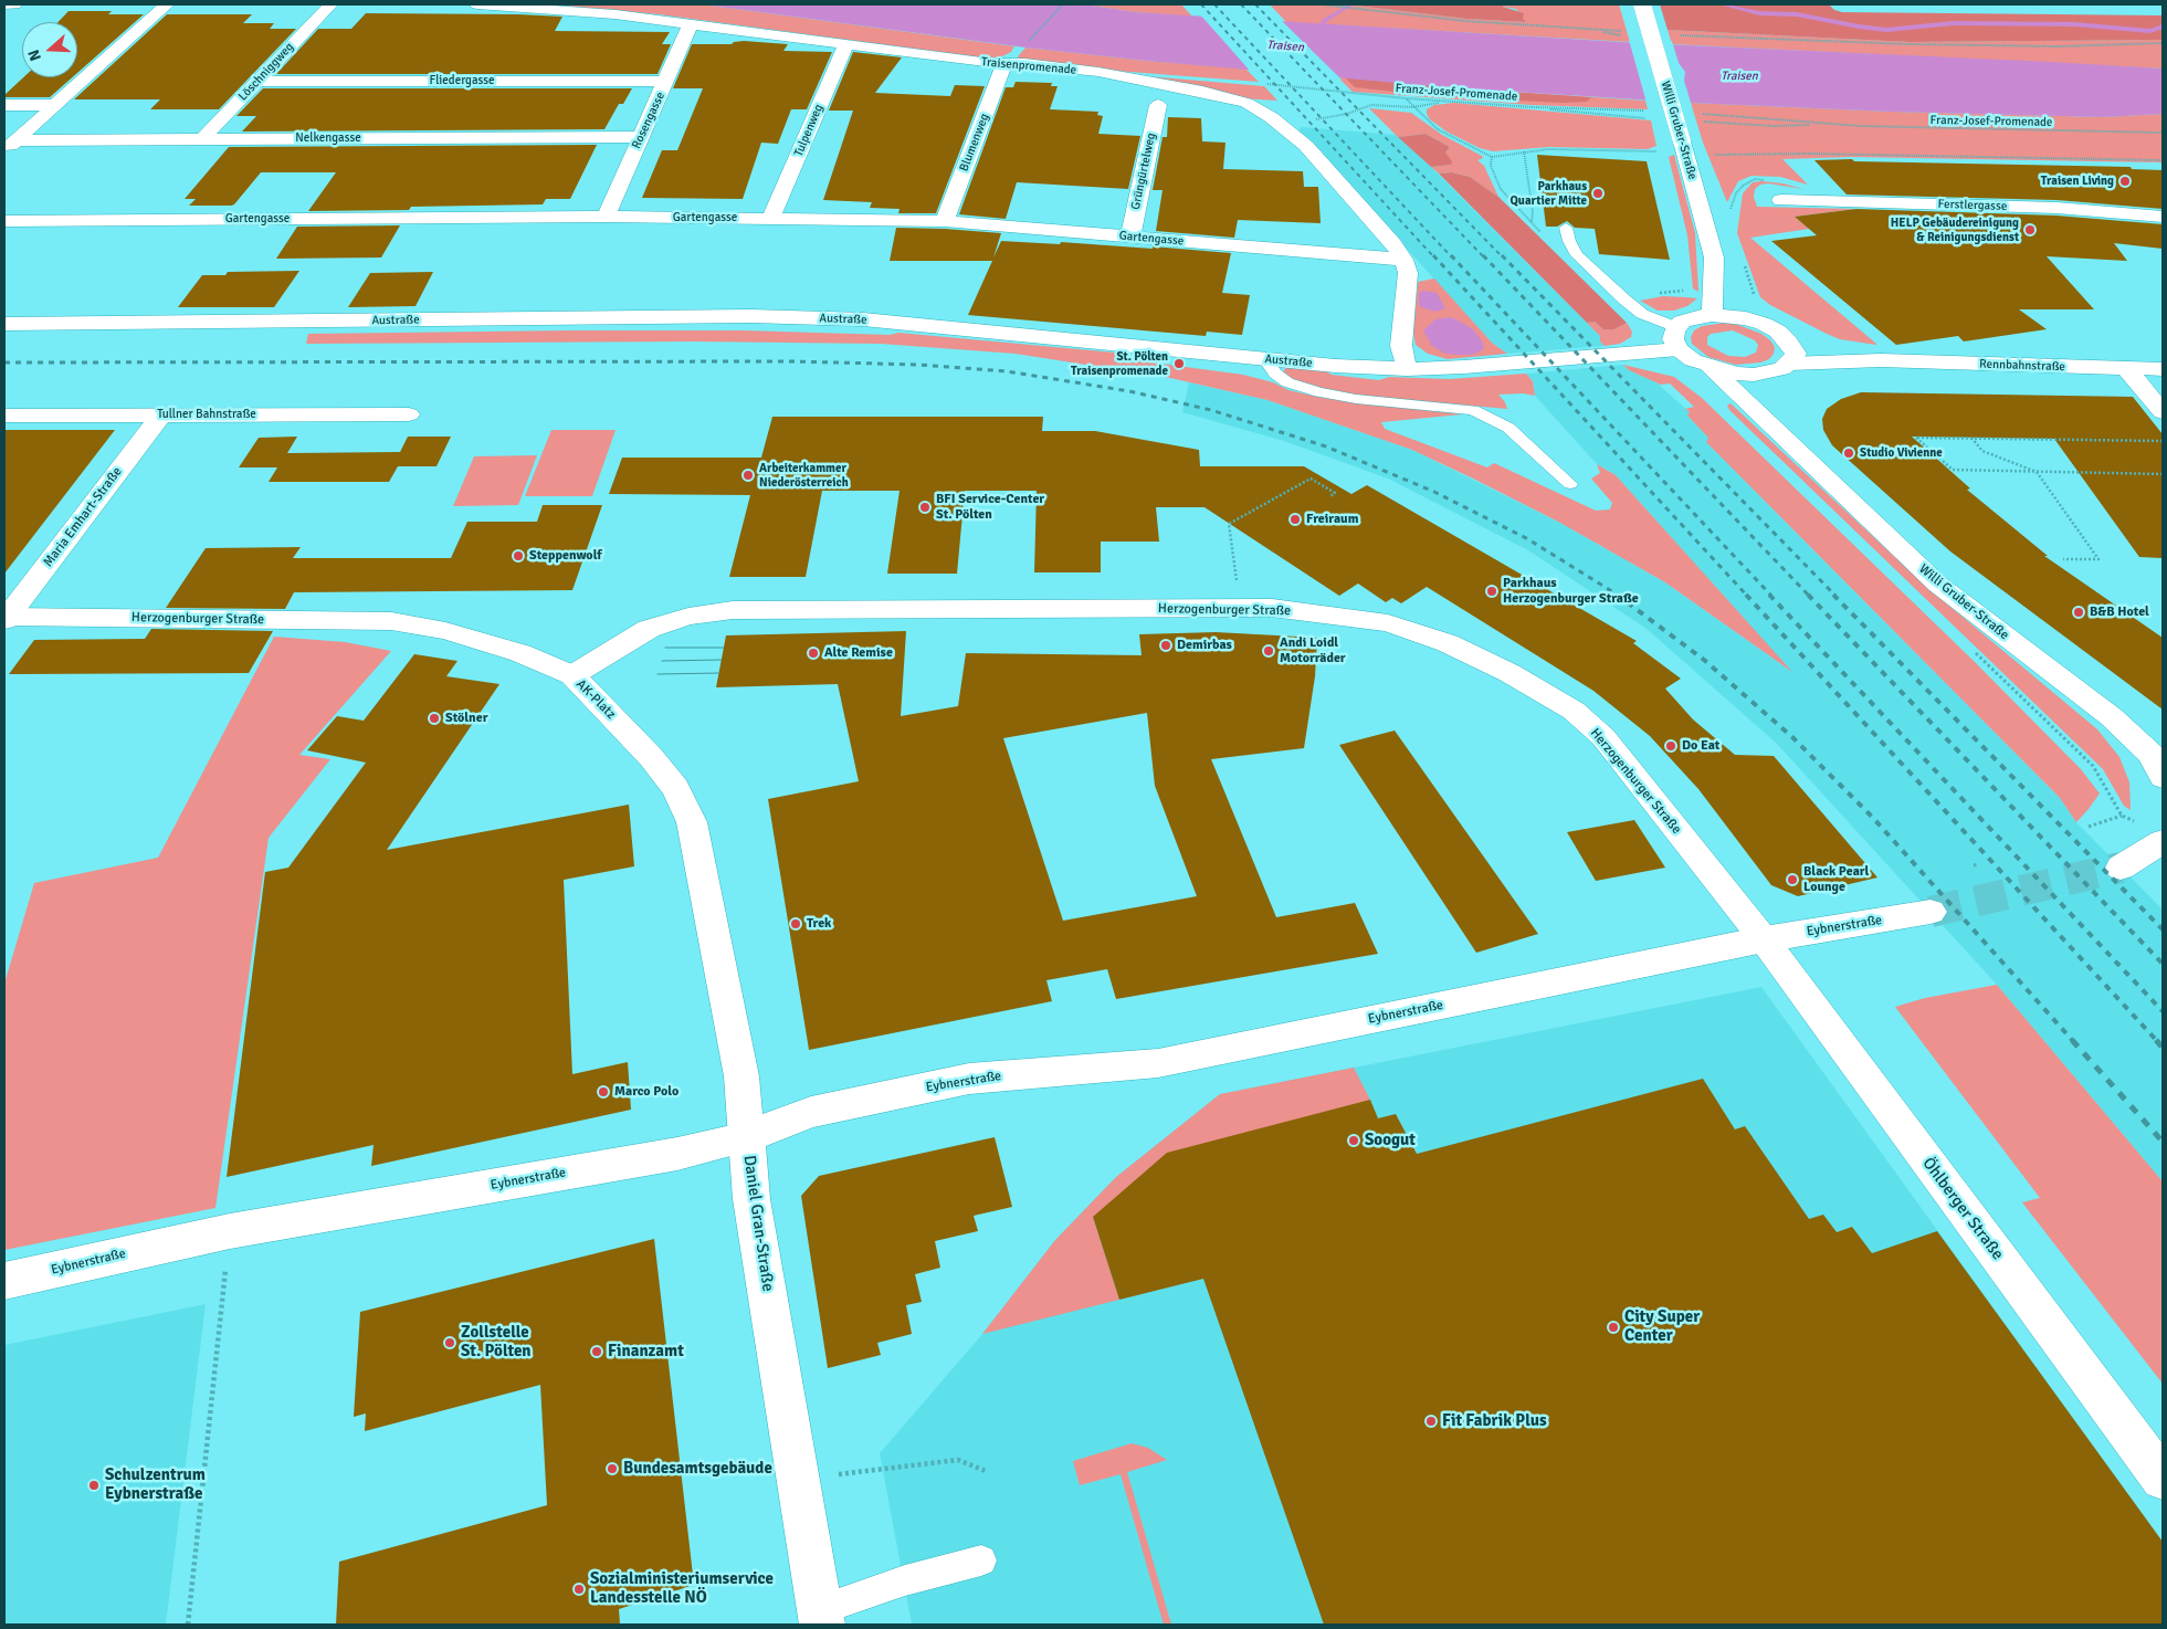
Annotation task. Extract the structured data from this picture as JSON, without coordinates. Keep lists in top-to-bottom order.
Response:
{
  "streets": {
    "street": [
      "Traisenpromenade",
      "Löschniggweg",
      "Fliedergasse",
      "Rosengasse",
      "Tulpenweg",
      "Willi Gruber-Straße",
      "Nelkengasse",
      "Blumenweg",
      "Grüngürtelweg",
      "Ferstlergasse",
      "Gartengasse",
      "Austraße",
      "Rennbahnstraße",
      "Tullner Bahnstraße",
      "Maria Emhart-Straße",
      "Herzogenburger Straße",
      "AK-Platz",
      "Eybnerstraße",
      "Öhlberger Straße",
      "Daniel Gran-Straße"
    ],
    "path": ["Franz-Josef-Promenade"]
  },
  "crossings": [
    ["Traisenpromenade", "Rosengasse"],
    ["Traisenpromenade", "Tulpenweg"],
    ["Traisenpromenade", "Blumenweg"],
    ["Traisenpromenade", "Gartengasse"],
    ["Traisenpromenade", "Austraße"],
    ["Löschniggweg", "Fliedergasse"],
    ["Löschniggweg", "Nelkengasse"],
    ["Fliedergasse", "Rosengasse"],
    ["Rosengasse", "Nelkengasse"],
    ["Rosengasse", "Gartengasse"],
    ["Tulpenweg", "Gartengasse"],
    ["Willi Gruber-Straße", "Rennbahnstraße"],
    ["Blumenweg", "Gartengasse"],
    ["Grüngürtelweg", "Gartengasse"],
    ["Tullner Bahnstraße", "Maria Emhart-Straße"],
    ["Maria Emhart-Straße", "Herzogenburger Straße"],
    ["Herzogenburger Straße", "AK-Platz"],
    ["Herzogenburger Straße", "Eybnerstraße"],
    ["Herzogenburger Straße", "Öhlberger Straße"],
    ["AK-Platz", "Daniel Gran-Straße"],
    ["Eybnerstraße", "Öhlberger Straße"],
    ["Eybnerstraße", "Daniel Gran-Straße"]
  ],
  "water": ["Traisen"],
  "places": [
    "Traisen Living",
    "Parkhaus Quartier Mitte",
    "HELP Gebäudereinigung & Reinigungsdienst",
    "St. Pölten Traisenpromenade",
    "Studio Vivienne",
    "Arbeiterkammer Niederösterreich",
    "BFI Service-Center St. Pölten",
    "Freiraum",
    "Steppenwolf",
    "Parkhaus Herzogenburger Straße",
    "B&B Hotel",
    "Demirbas",
    "Andi Loidl Motorräder",
    "Alte Remise",
    "Stölner",
    "Do Eat",
    "Black Pearl Lounge",
    "Trek",
    "Marco Polo",
    "Soogut",
    "City Super Center",
    "Zollstelle St. Pölten",
    "Finanzamt",
    "Fit Fabrik Plus",
    "Bundesamtsgebäude",
    "Schulzentrum Eybnerstraße",
    "Sozialministeriumservice Landesstelle NÖ"
  ],
  "north": "left"
}
